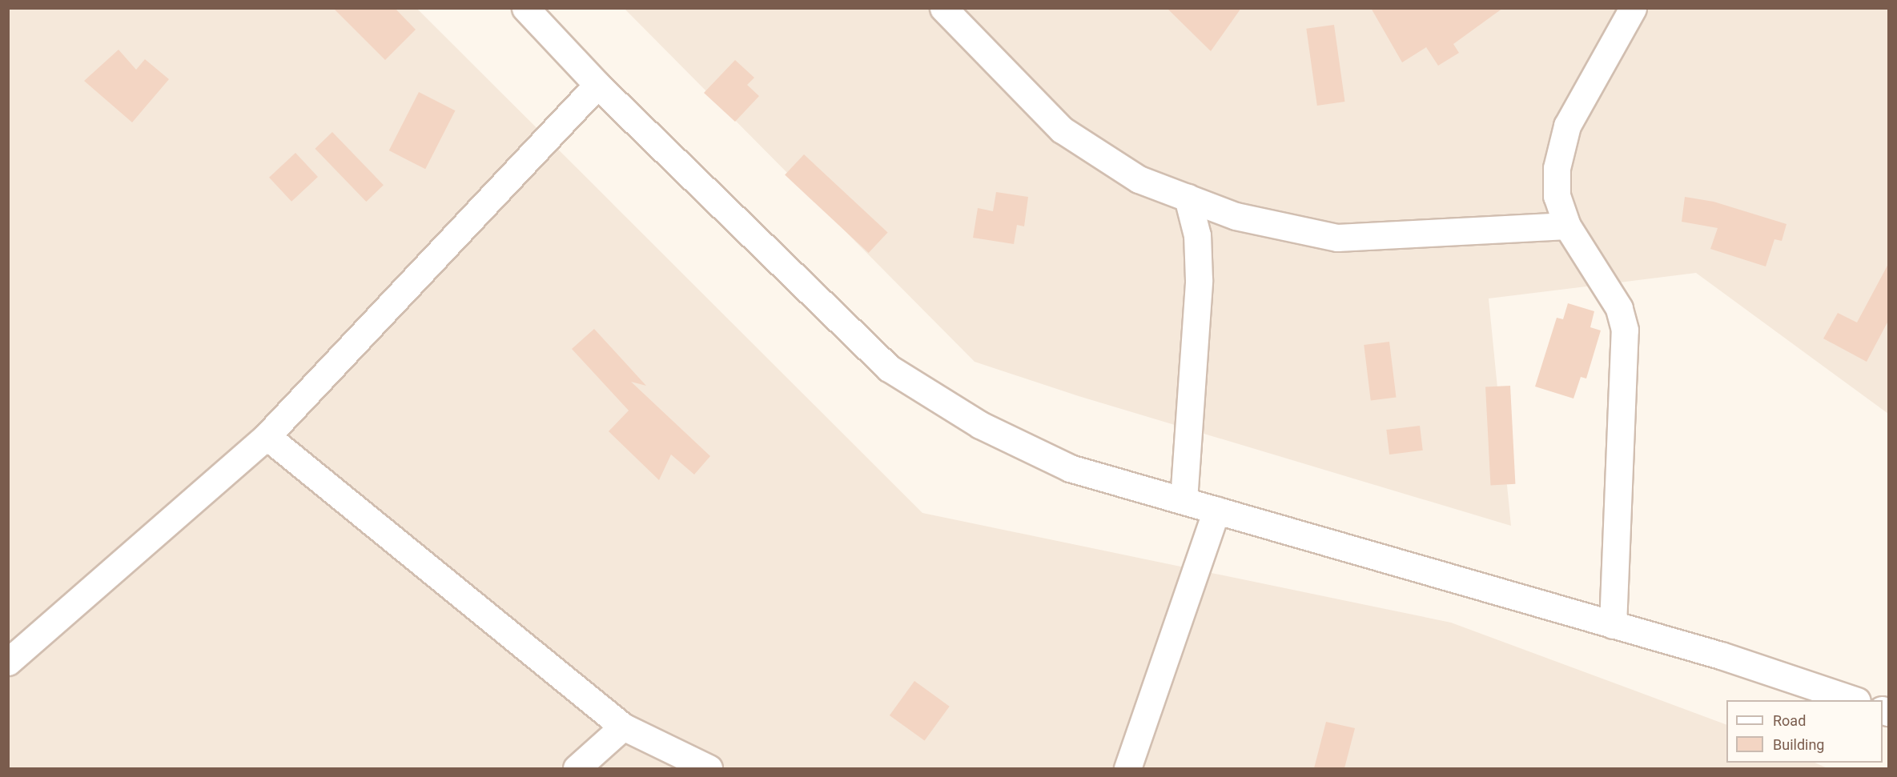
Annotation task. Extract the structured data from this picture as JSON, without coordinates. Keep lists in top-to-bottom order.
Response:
{
  "legend": ["Road", "Building"]
}
